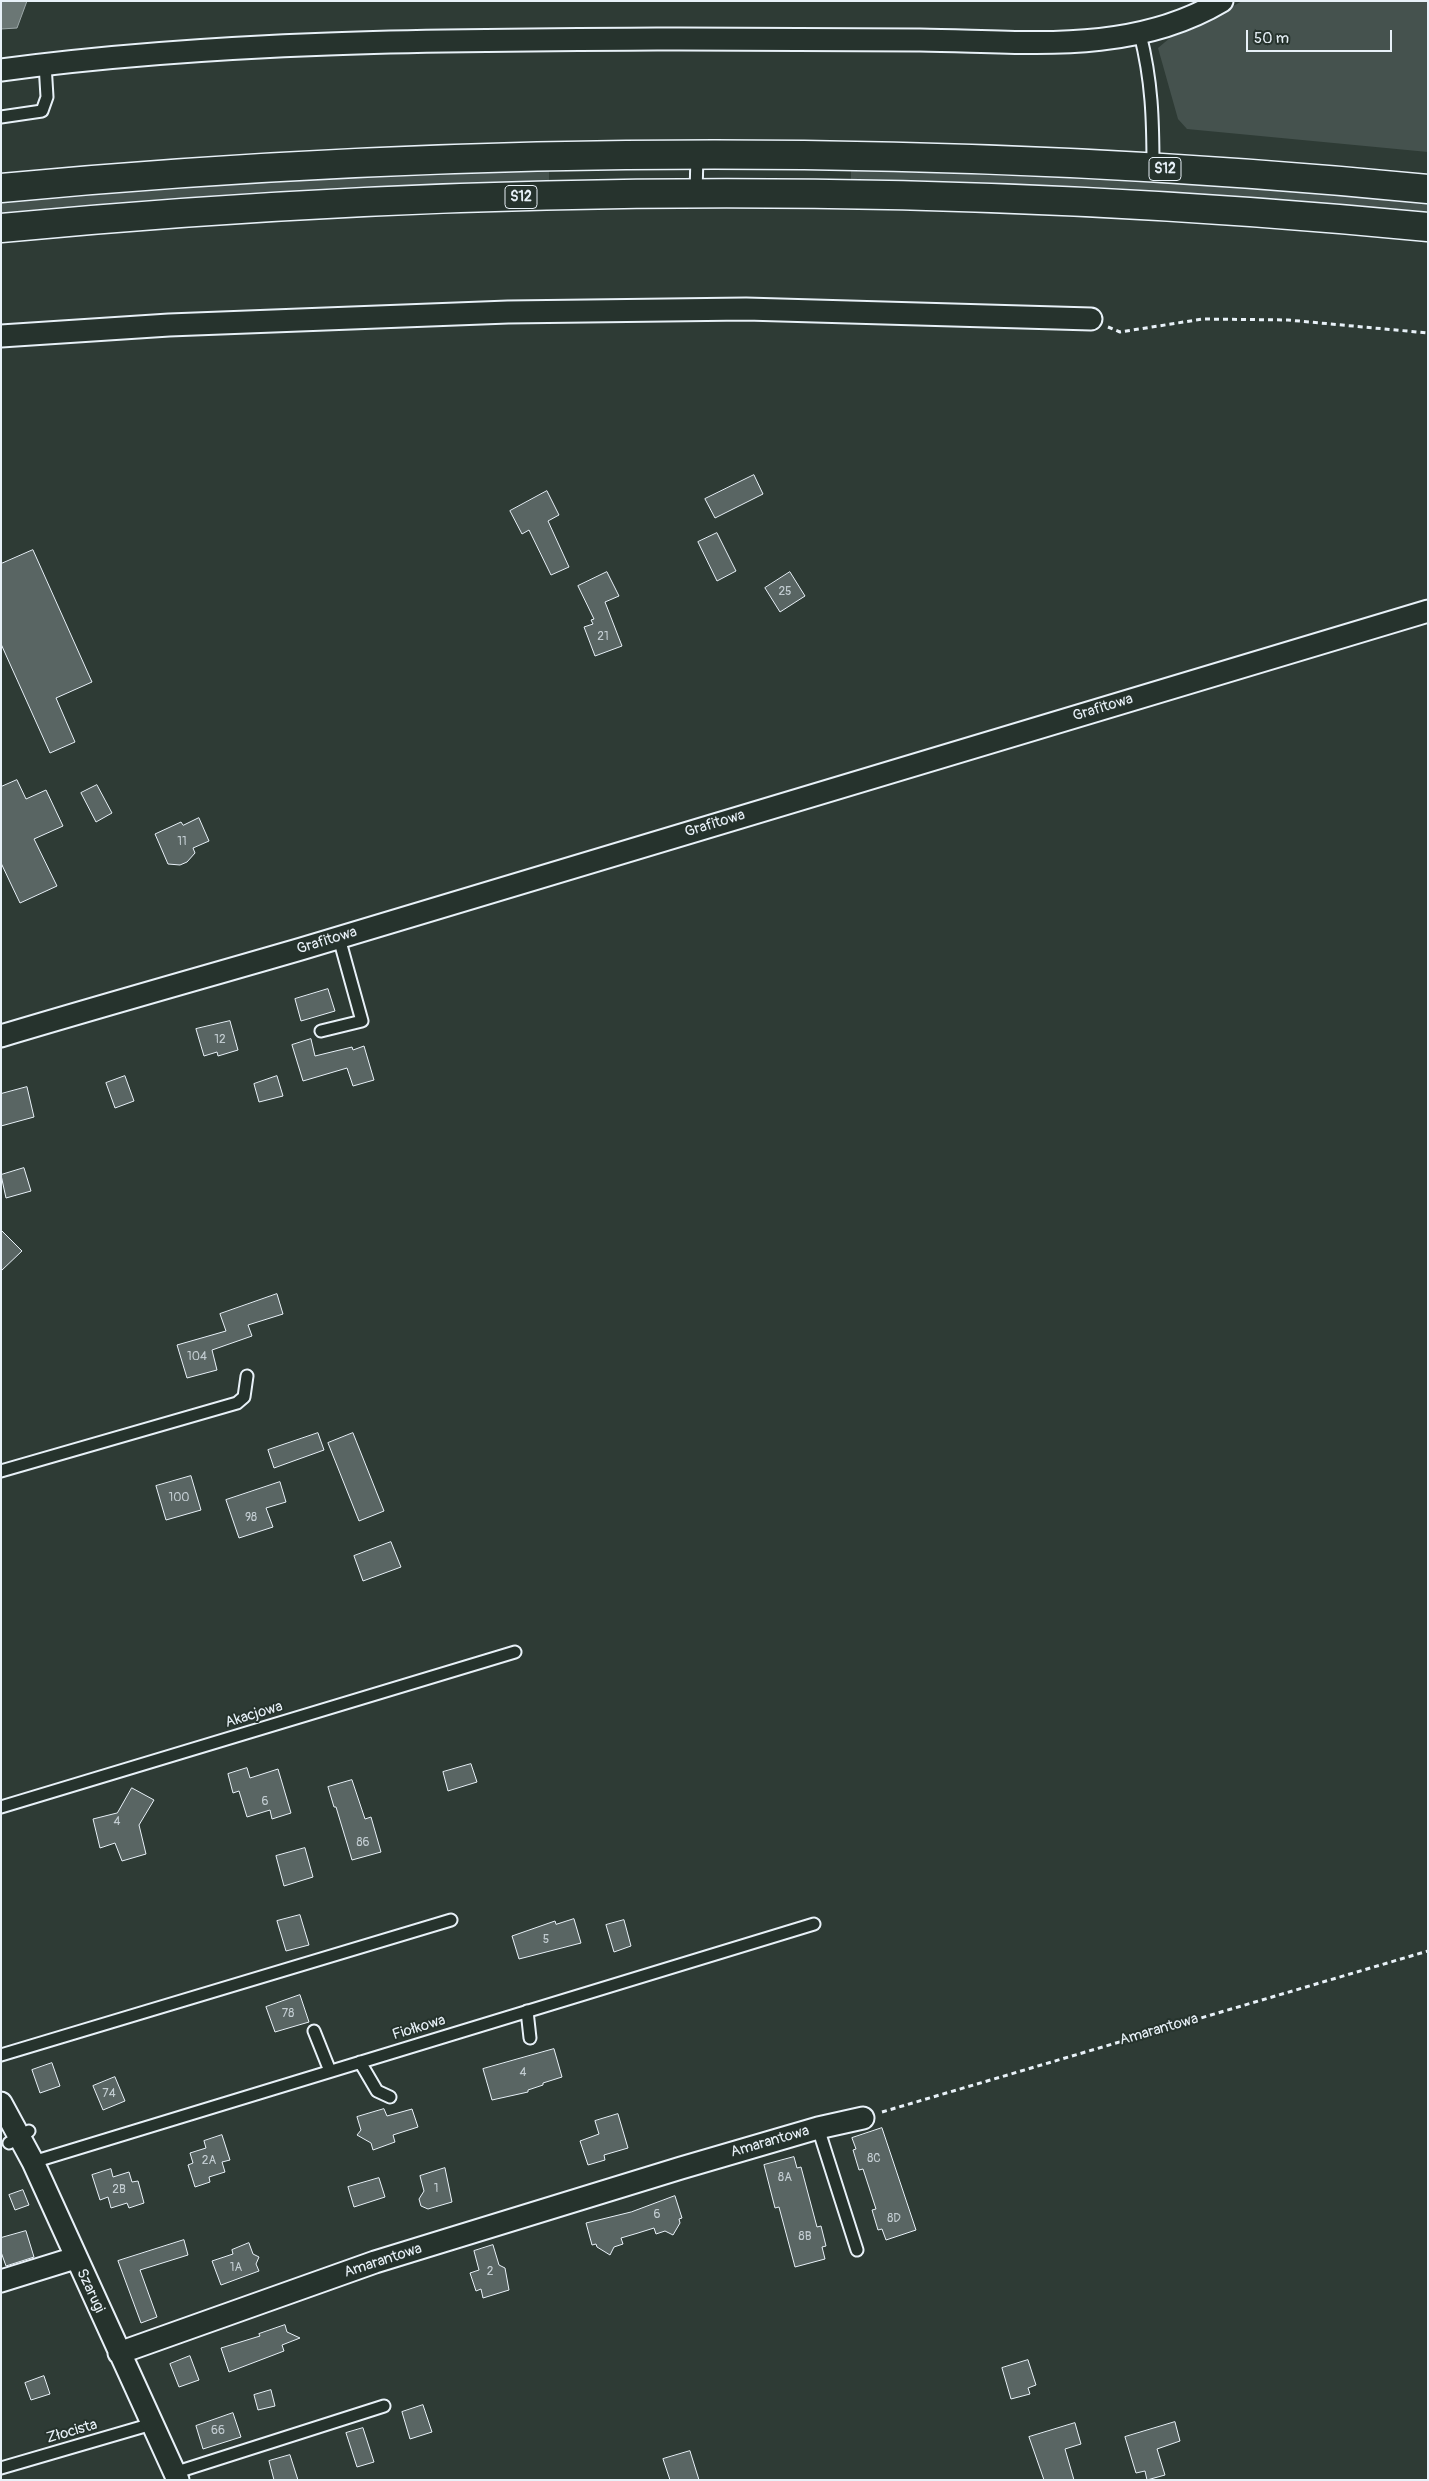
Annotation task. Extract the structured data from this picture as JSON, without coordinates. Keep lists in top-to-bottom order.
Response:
{
  "streets": {
    "highway": ["S12"],
    "street": ["Grafitowa", "Amarantowa", "Szarugi"],
    "lane": ["Akacjowa", "Fiołkowa", "Złocista"]
  },
  "crossings": [
    ["Fiołkowa", "Szarugi"],
    ["Amarantowa", "Szarugi"],
    ["Szarugi", "Złocista"]
  ],
  "house_numbers": [
    "25",
    "21",
    "11",
    "12",
    "104",
    "100",
    "98",
    "6",
    "4",
    "86",
    "5",
    "78",
    "4",
    "74",
    "8C",
    "2A",
    "8A",
    "1",
    "2B",
    "6",
    "8D",
    "8B",
    "1A",
    "2",
    "66"
  ],
  "scale_bar": "50 m"
}
